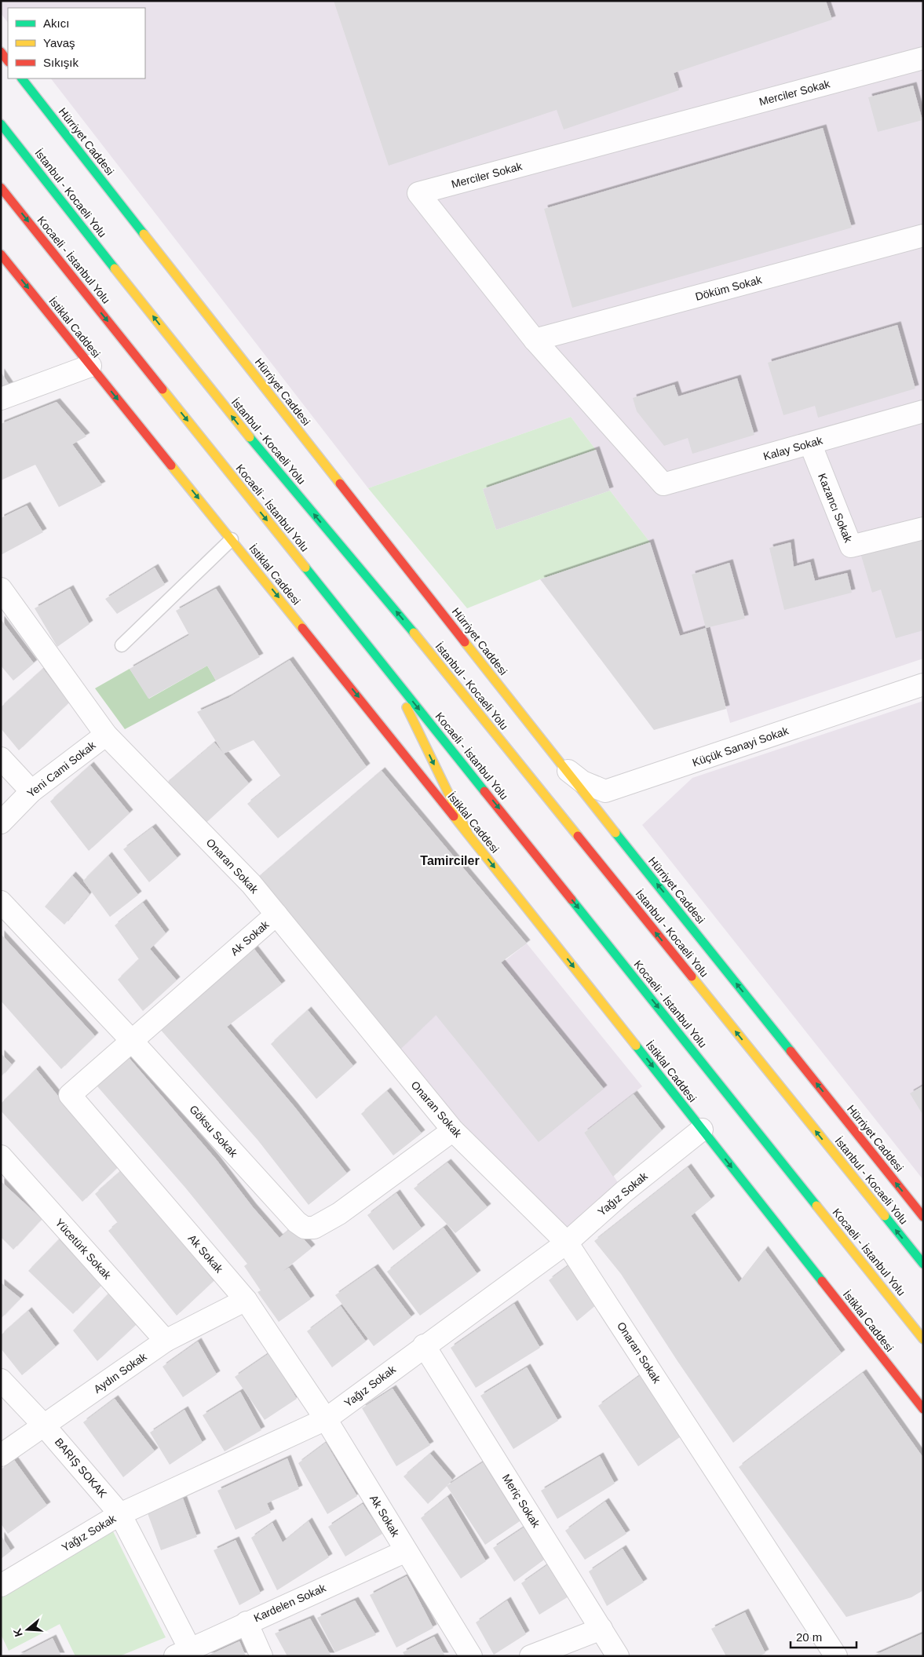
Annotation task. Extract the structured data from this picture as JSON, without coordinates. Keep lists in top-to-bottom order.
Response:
{
  "streets": {
    "main road": [
      "Hürriyet Caddesi",
      "İstanbul - Kocaeli Yolu",
      "Kocaeli - İstanbul Yolu",
      "İstiklal Caddesi"
    ],
    "street": [
      "Merciler Sokak",
      "Döküm Sokak",
      "Kalay Sokak",
      "Kazancı Sokak",
      "Küçük Sanayi Sokak",
      "Yeni Cami Sokak",
      "Onaran Sokak",
      "Ak Sokak",
      "Göksu Sokak",
      "Yağız Sokak",
      "Yücetürk Sokak",
      "Aydın Sokak",
      "BARIŞ SOKAK",
      "Meriç Sokak",
      "Kardelen Sokak"
    ]
  },
  "crossings": [
    ["Merciler Sokak", "Döküm Sokak"],
    ["Merciler Sokak", "Kalay Sokak"],
    ["İstiklal Caddesi", "Yağız Sokak"],
    ["Kalay Sokak", "Kazancı Sokak"],
    ["Yeni Cami Sokak", "Onaran Sokak"],
    ["Onaran Sokak", "Ak Sokak"],
    ["Onaran Sokak", "Göksu Sokak"],
    ["Onaran Sokak", "Yağız Sokak"],
    ["Ak Sokak", "Göksu Sokak"],
    ["Ak Sokak", "Yağız Sokak"],
    ["Ak Sokak", "Aydın Sokak"],
    ["Ak Sokak", "Kardelen Sokak"],
    ["Yağız Sokak", "BARIŞ SOKAK"],
    ["Yağız Sokak", "Meriç Sokak"],
    ["Yücetürk Sokak", "Aydın Sokak"],
    ["Aydın Sokak", "BARIŞ SOKAK"],
    ["BARIŞ SOKAK", "Kardelen Sokak"]
  ],
  "one_way": ["İstanbul - Kocaeli Yolu", "Kocaeli - İstanbul Yolu", "İstiklal Caddesi"],
  "districts": ["Tamirciler"],
  "legend": ["Akıcı", "Yavaş", "Sıkışık"],
  "scale_bar": "20 m",
  "north": "left"
}
